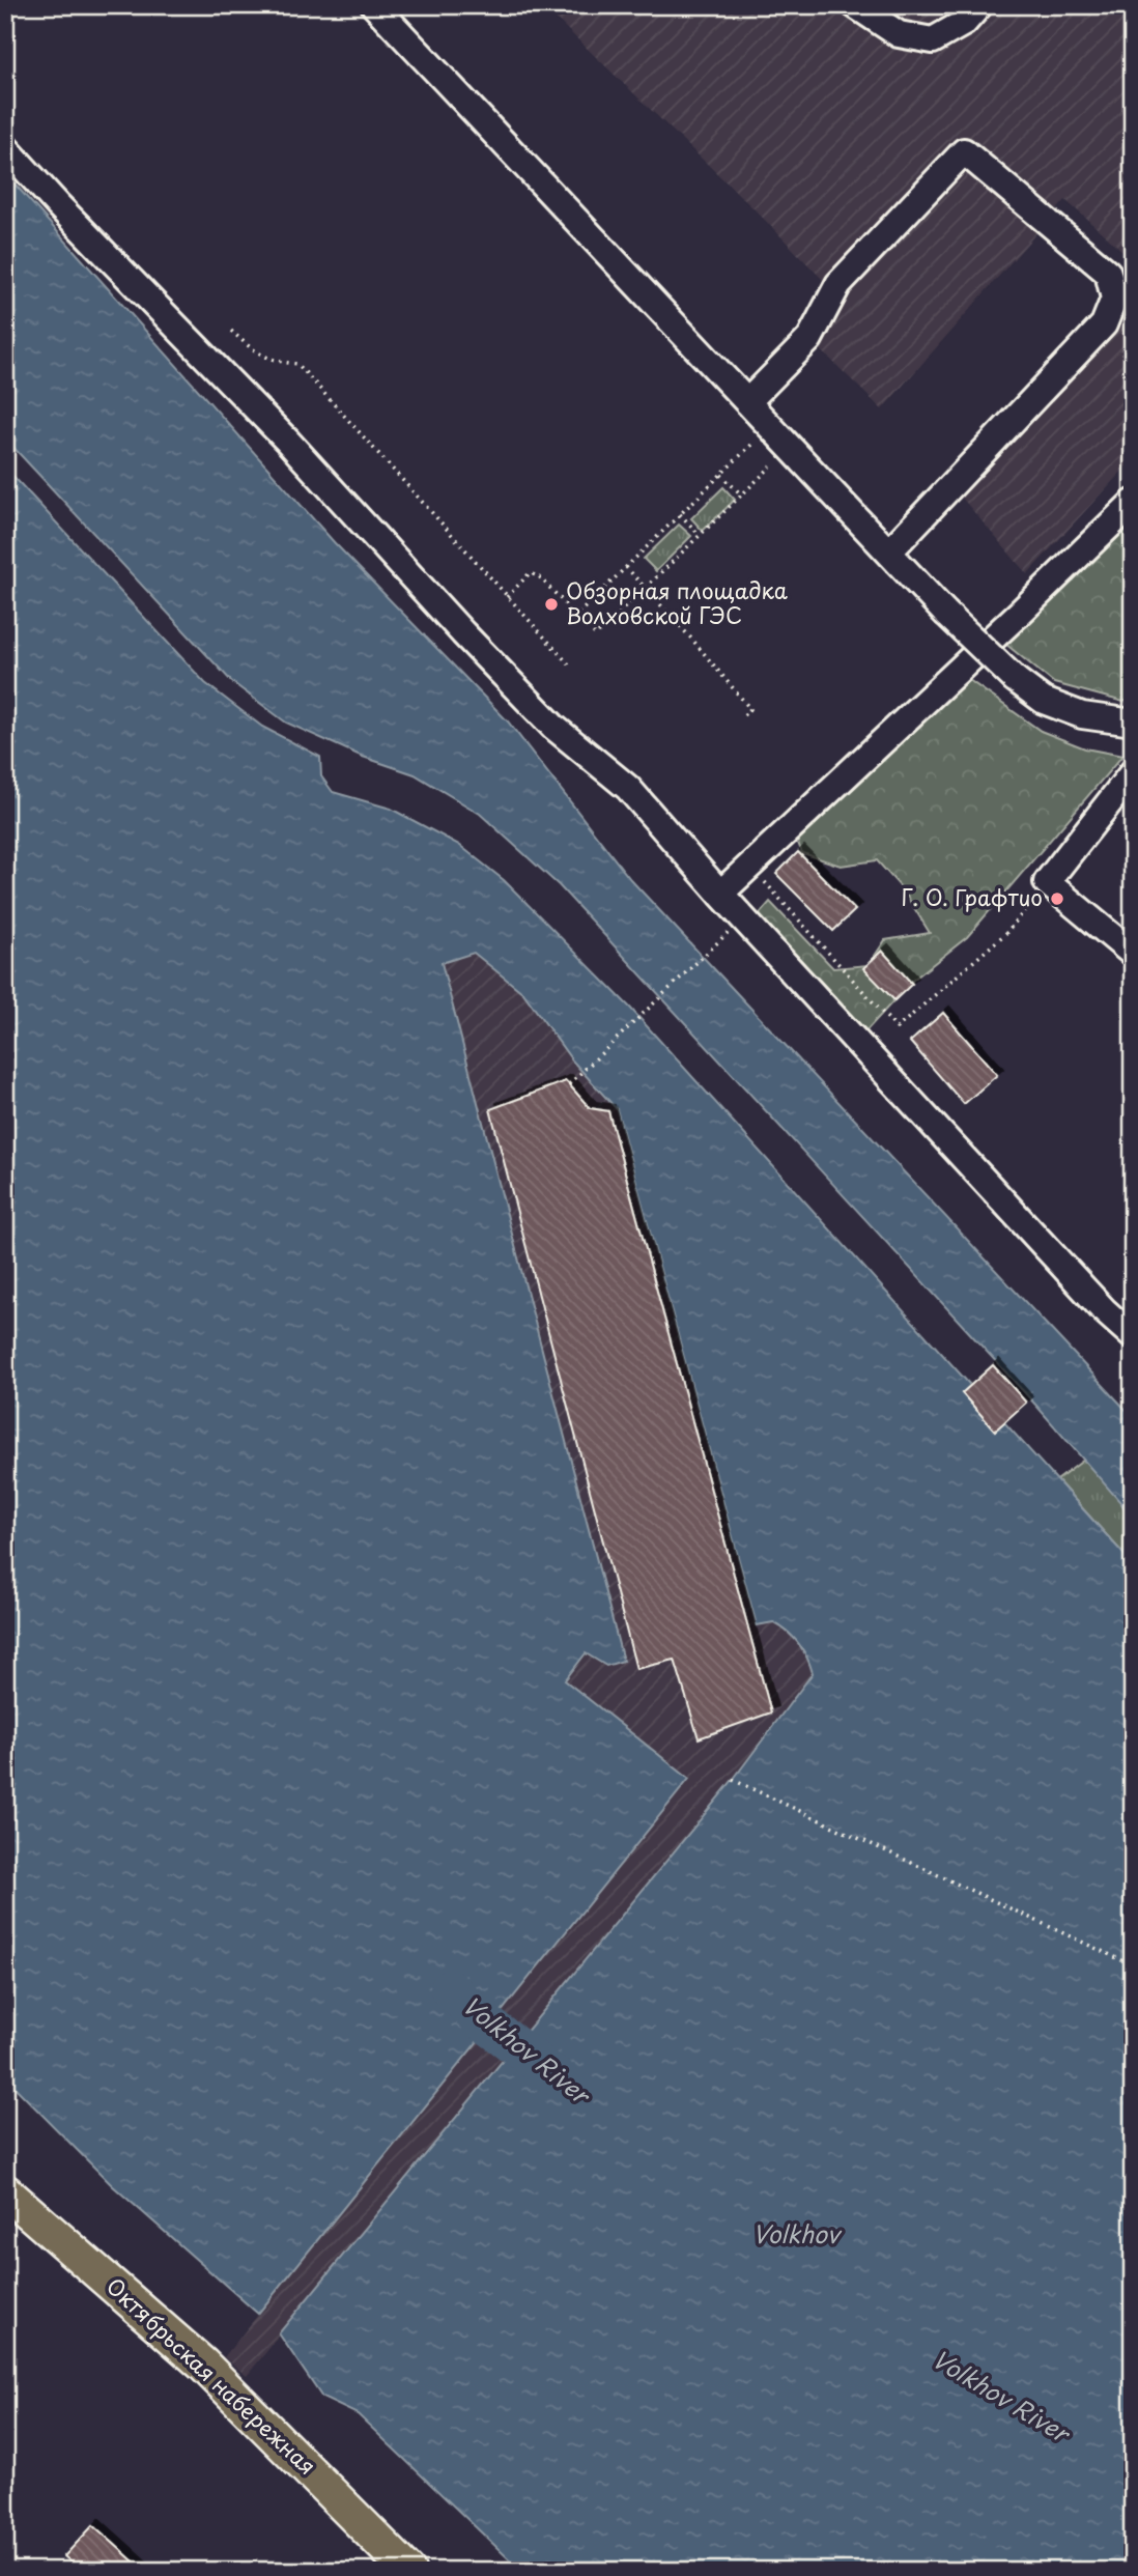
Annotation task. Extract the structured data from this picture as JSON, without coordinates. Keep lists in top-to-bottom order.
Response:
{
  "streets": {
    "main road": ["Октябрьская набережная"]
  },
  "water": ["Volkhov River", "Volkhov"],
  "places": ["Обзорная площадка Волховской ГЭС", "Г. О. Графтио"]
}
